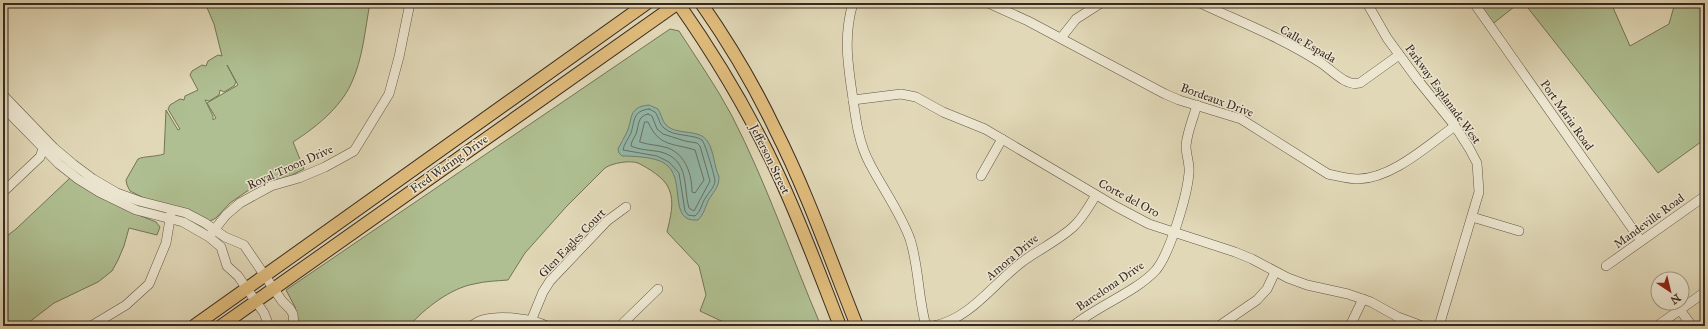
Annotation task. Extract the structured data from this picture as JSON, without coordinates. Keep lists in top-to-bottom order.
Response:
{
  "streets": {
    "main road": ["Jefferson Street", "Fred Waring Drive"],
    "street": [
      "Calle Espada",
      "Parkway Esplanade West",
      "Bordeaux Drive",
      "Port Maria Road",
      "Royal Troon Drive",
      "Corte del Oro",
      "Mandeville Road",
      "Glen Eagles Court",
      "Amora Drive",
      "Barcelona Drive"
    ]
  },
  "crossings": [
    ["Calle Espada", "Parkway Esplanade West"],
    ["Parkway Esplanade West", "Bordeaux Drive"],
    ["Bordeaux Drive", "Barcelona Drive"],
    ["Port Maria Road", "Mandeville Road"],
    ["Jefferson Street", "Fred Waring Drive"],
    ["Corte del Oro", "Amora Drive"],
    ["Corte del Oro", "Barcelona Drive"]
  ],
  "north": "bottom right"
}
